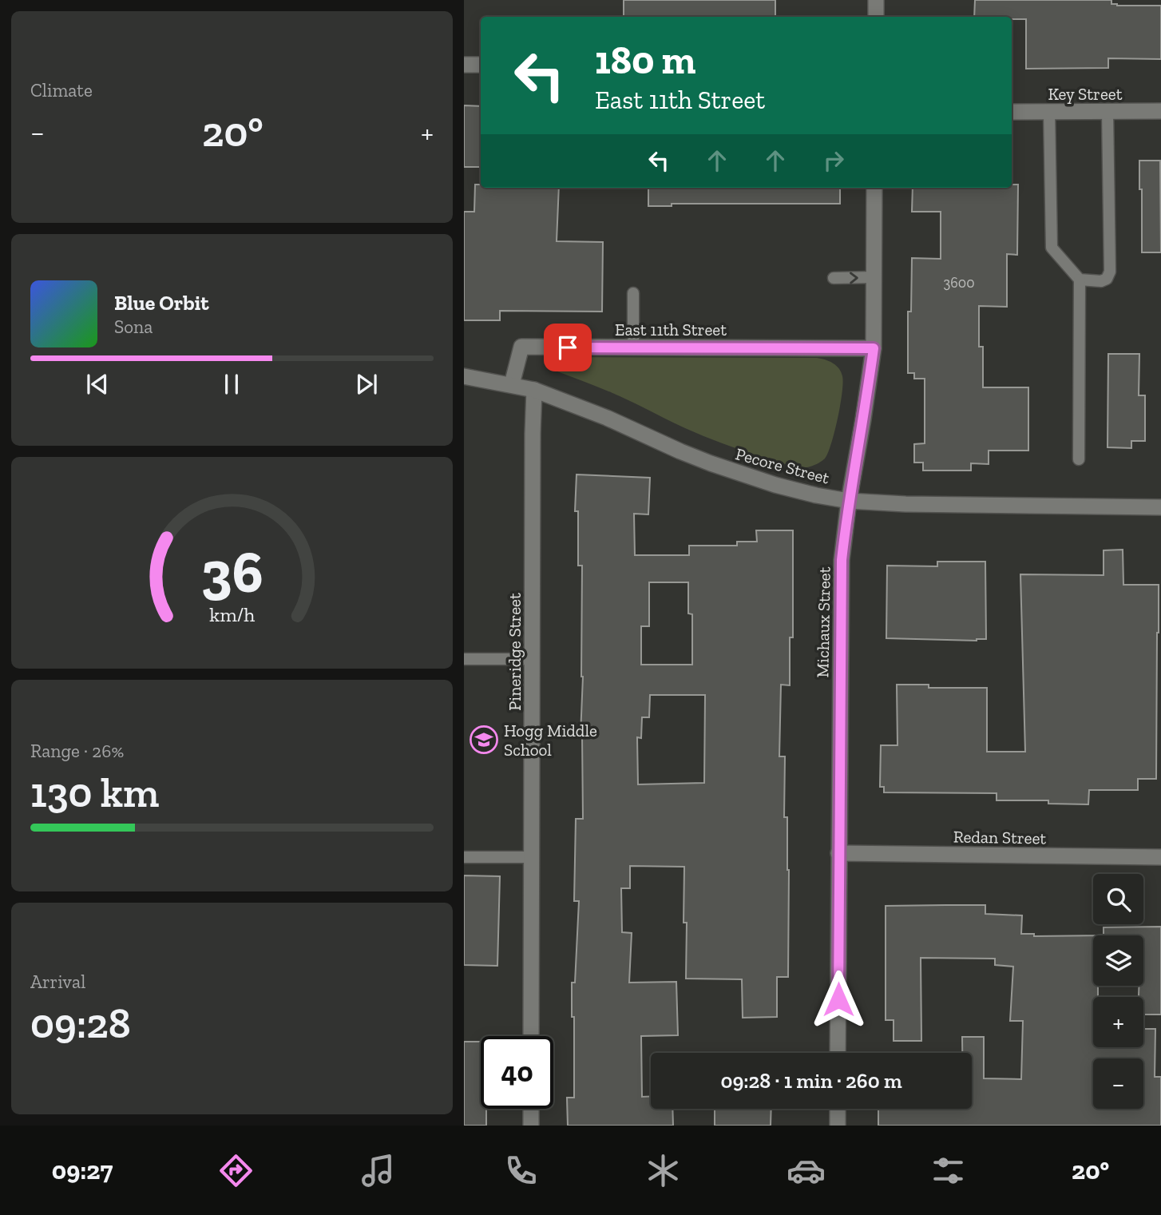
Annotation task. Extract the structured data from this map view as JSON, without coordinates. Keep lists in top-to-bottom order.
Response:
{
  "streets": {
    "street": [
      "Key Street",
      "East 11th Street",
      "Pecore Street",
      "Michaux Street",
      "Pineridge Street",
      "Redan Street"
    ]
  },
  "crossings": [
    ["East 11th Street", "Pecore Street"],
    ["East 11th Street", "Michaux Street"],
    ["Pecore Street", "Michaux Street"],
    ["Pecore Street", "Pineridge Street"],
    ["Michaux Street", "Redan Street"]
  ],
  "places": {
    "school or university": ["Hogg Middle School"]
  },
  "house_numbers": ["3600"],
  "page": {
    "tile": [
      "Climate",
      ["Range · 26%", "130 km"],
      ["Arrival", "09:28"]
    ],
    "turn": ["180 m", "East 11th Street"],
    "heat": ["−", "20°", "+"],
    "song": ["Blue Orbit", "Sona"],
    "map_buttons": ["+", "−"],
    "limit": "40",
    "trip": "09:28 · 1 min · 260 m",
    "tabs": ["09:27", "20°"],
    "gauge": ["36", "km/h"]
  }
}
